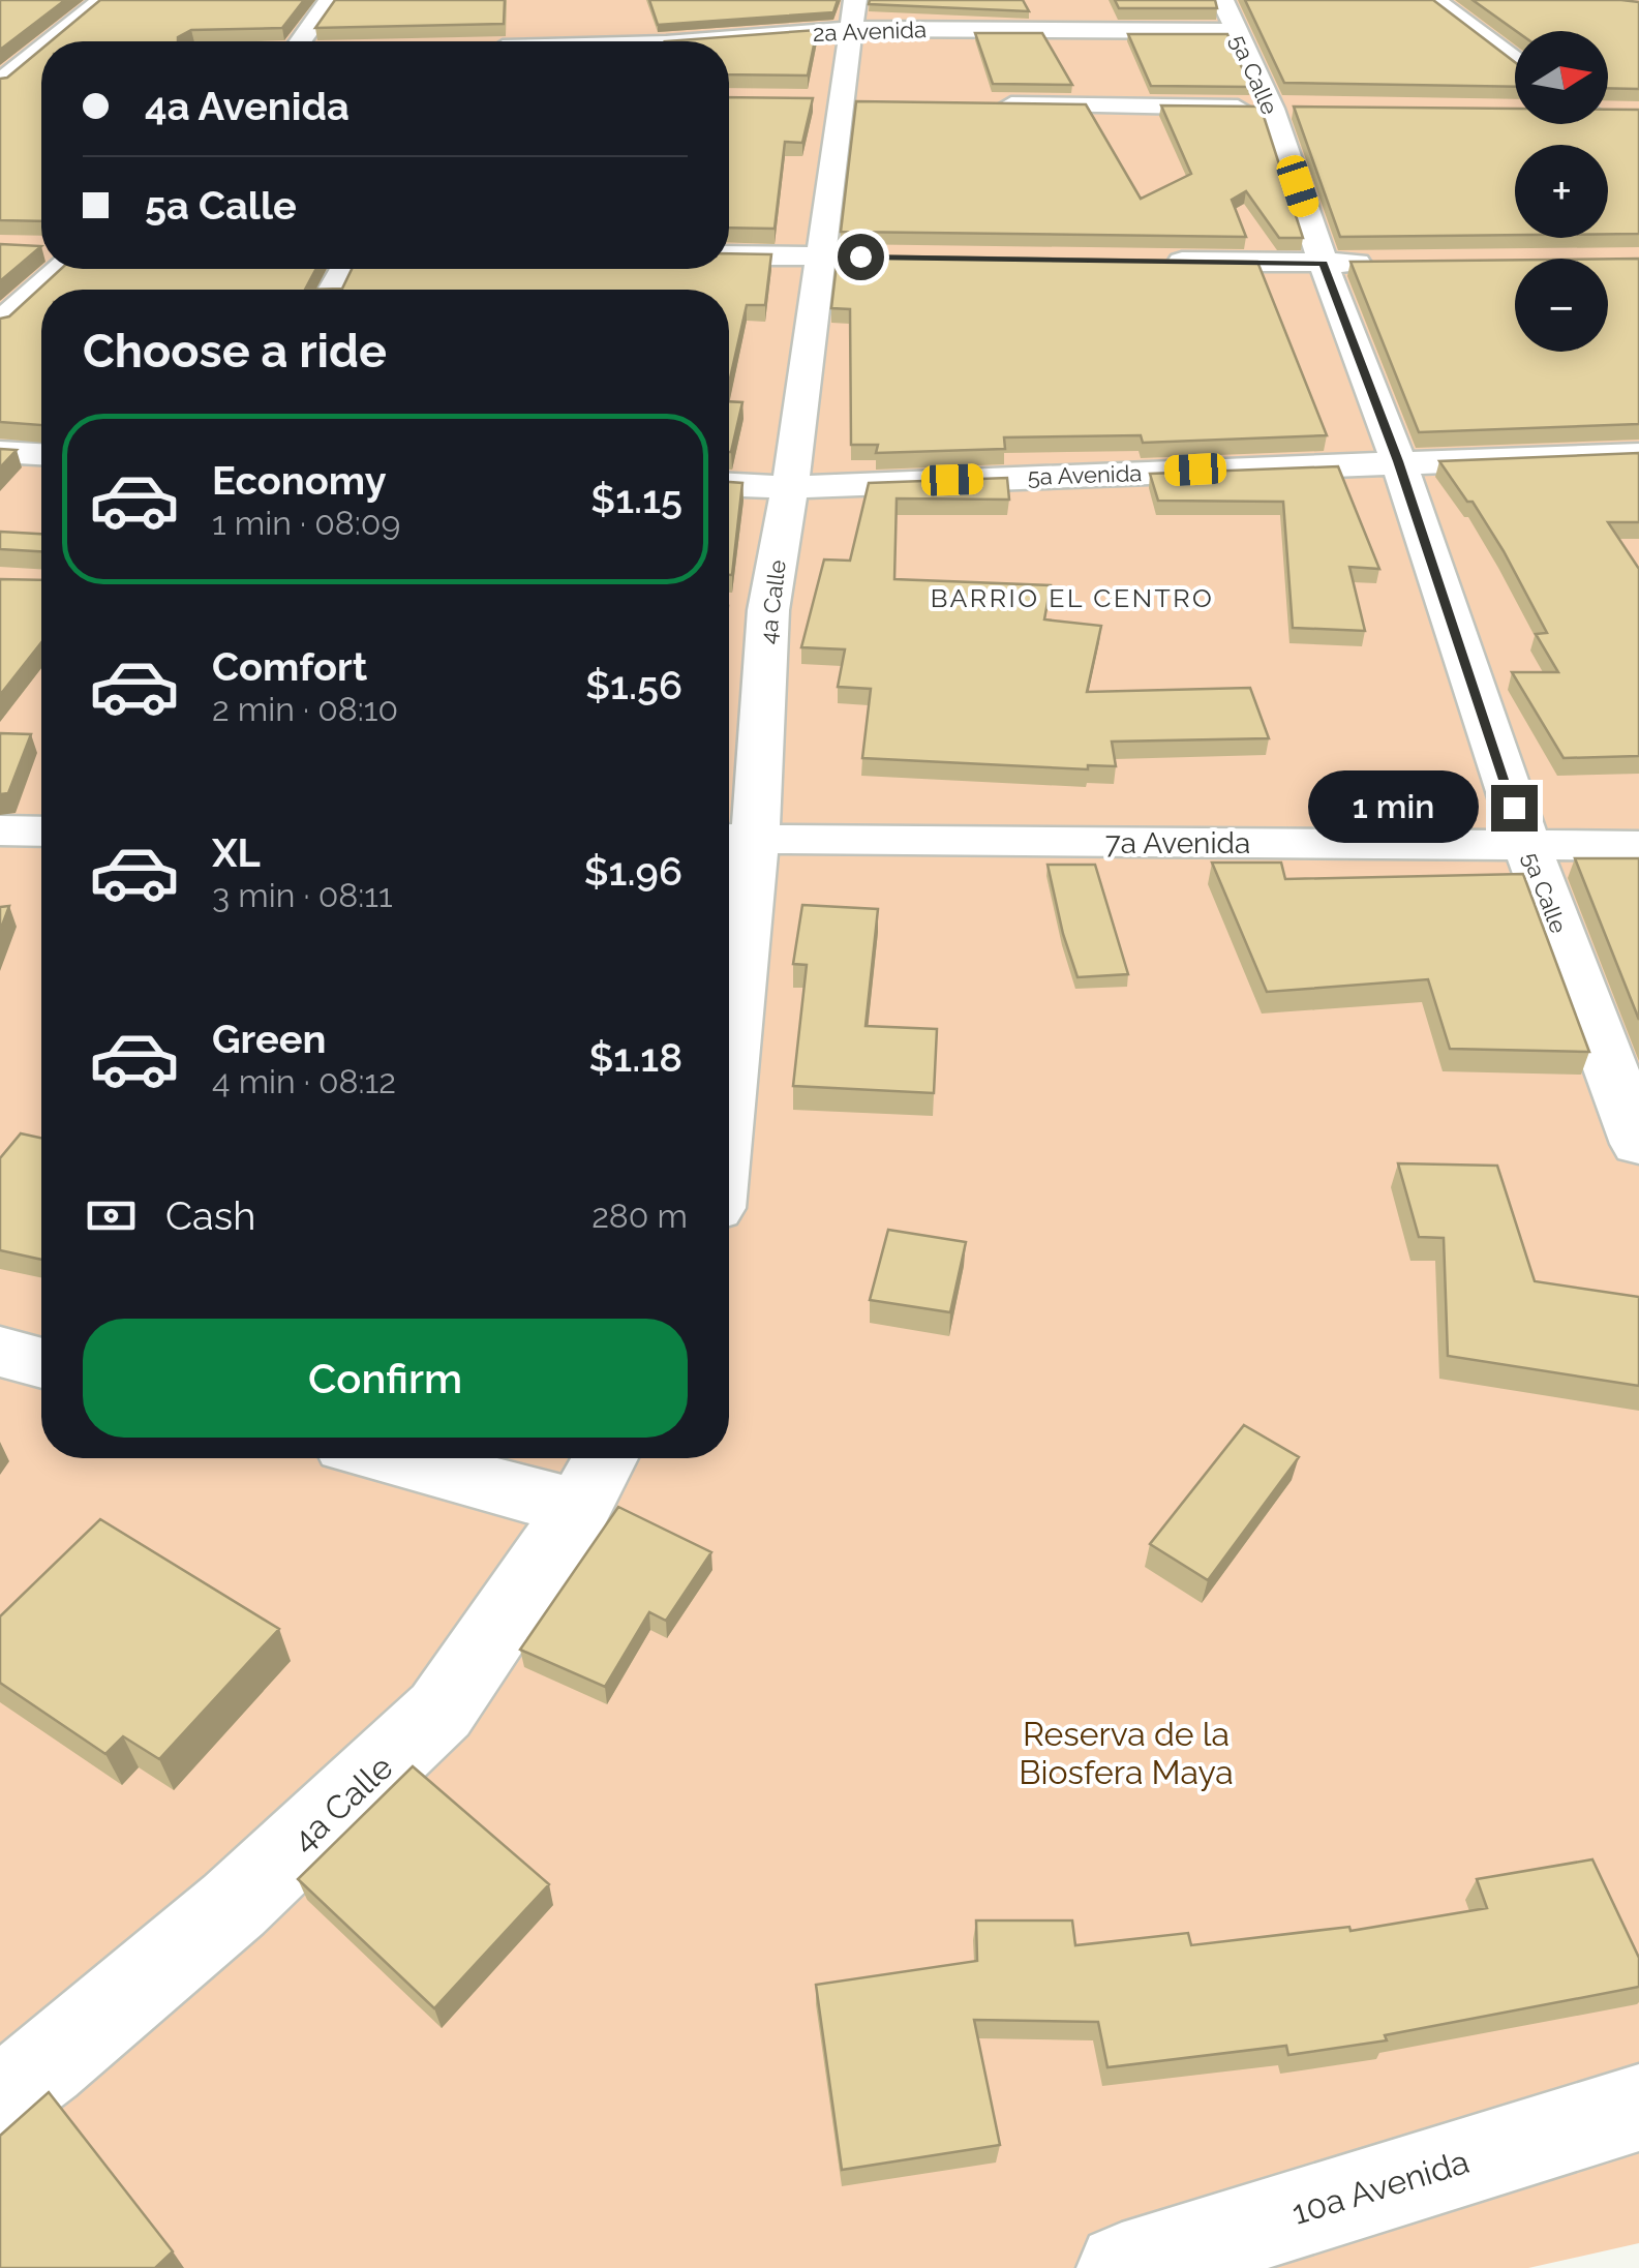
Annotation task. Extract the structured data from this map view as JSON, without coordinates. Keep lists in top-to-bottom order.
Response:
{
  "streets": {
    "street": [
      "2a Avenida",
      "5a Calle",
      "5a Avenida",
      "4a Calle",
      "7a Avenida",
      "10a Avenida"
    ]
  },
  "crossings": [
    ["2a Avenida", "5a Calle"],
    ["2a Avenida", "4a Calle"],
    ["5a Calle", "5a Avenida"],
    ["5a Calle", "7a Avenida"],
    ["5a Avenida", "4a Calle"],
    ["4a Calle", "7a Avenida"]
  ],
  "districts": ["BARRIO EL CENTRO"],
  "parks": ["Reserva de la Biosfera Maya"],
  "north": "right",
  "page": {
    "map_buttons": ["+", "−"],
    "banner": ["4a Avenida", "5a Calle"],
    "heading": "Choose a ride",
    "list": [
      {
        "name": "Economy",
        "note": "1 min · 08:09",
        "value": "$1.15"
      },
      {
        "name": "Comfort",
        "note": "2 min · 08:10",
        "value": "$1.56"
      },
      {
        "name": "XL",
        "note": "3 min · 08:11",
        "value": "$1.96"
      },
      {
        "name": "Green",
        "note": "4 min · 08:12",
        "value": "$1.18"
      }
    ],
    "bubble": "1 min",
    "pay": ["Cash", "280 m"],
    "buttons": "Confirm"
  }
}
